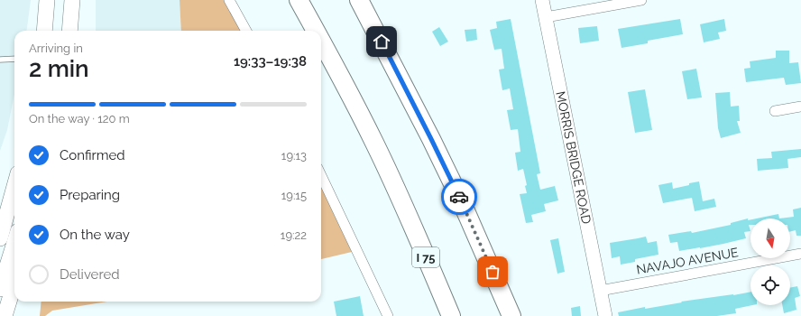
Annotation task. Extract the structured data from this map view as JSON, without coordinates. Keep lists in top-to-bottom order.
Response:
{
  "streets": {
    "highway": ["I 75"],
    "street": ["MORRIS BRIDGE ROAD", "NAVAJO AVENUE"]
  },
  "crossings": [
    ["MORRIS BRIDGE ROAD", "NAVAJO AVENUE"]
  ],
  "north": "bottom",
  "page": {
    "heading": ["2 min", "Arriving in", "19:33–19:38"],
    "bar": "On the way · 120 m",
    "list": [
      ["Confirmed", "19:13"],
      ["Preparing", "19:15"],
      ["On the way", "19:22"],
      "Delivered"
    ]
  }
}
